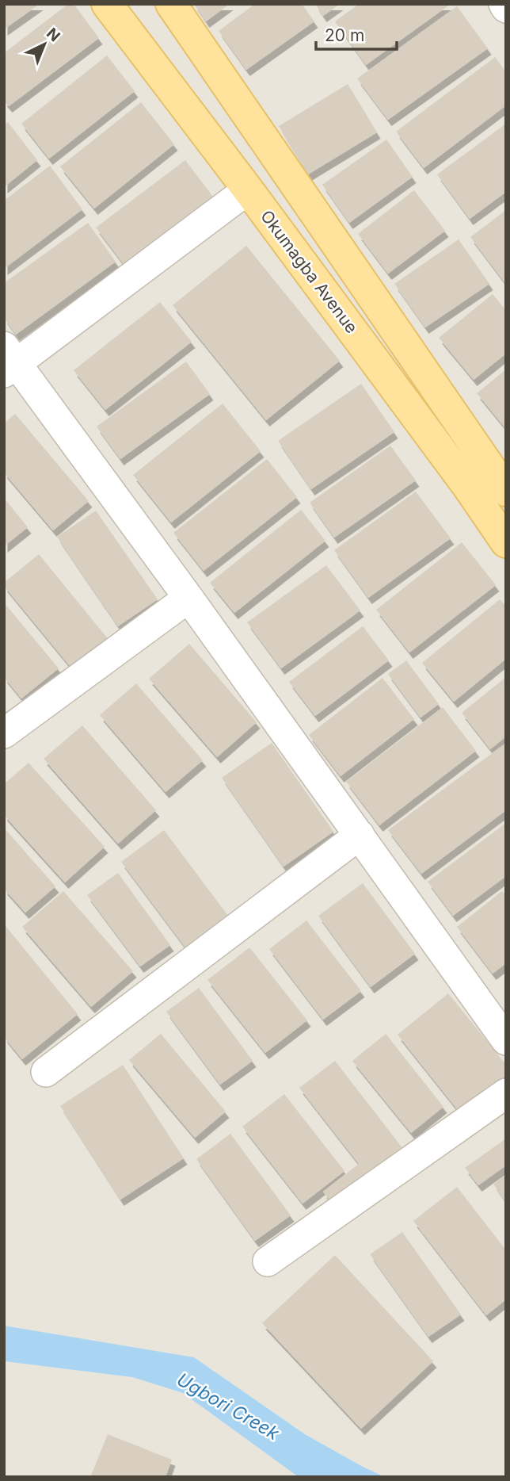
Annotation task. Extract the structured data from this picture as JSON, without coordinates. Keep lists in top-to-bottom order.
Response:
{
  "streets": {
    "main road": ["Okumagba Avenue"]
  },
  "water": ["Ugbori Creek"],
  "scale_bar": "20 m",
  "north": "top right"
}
